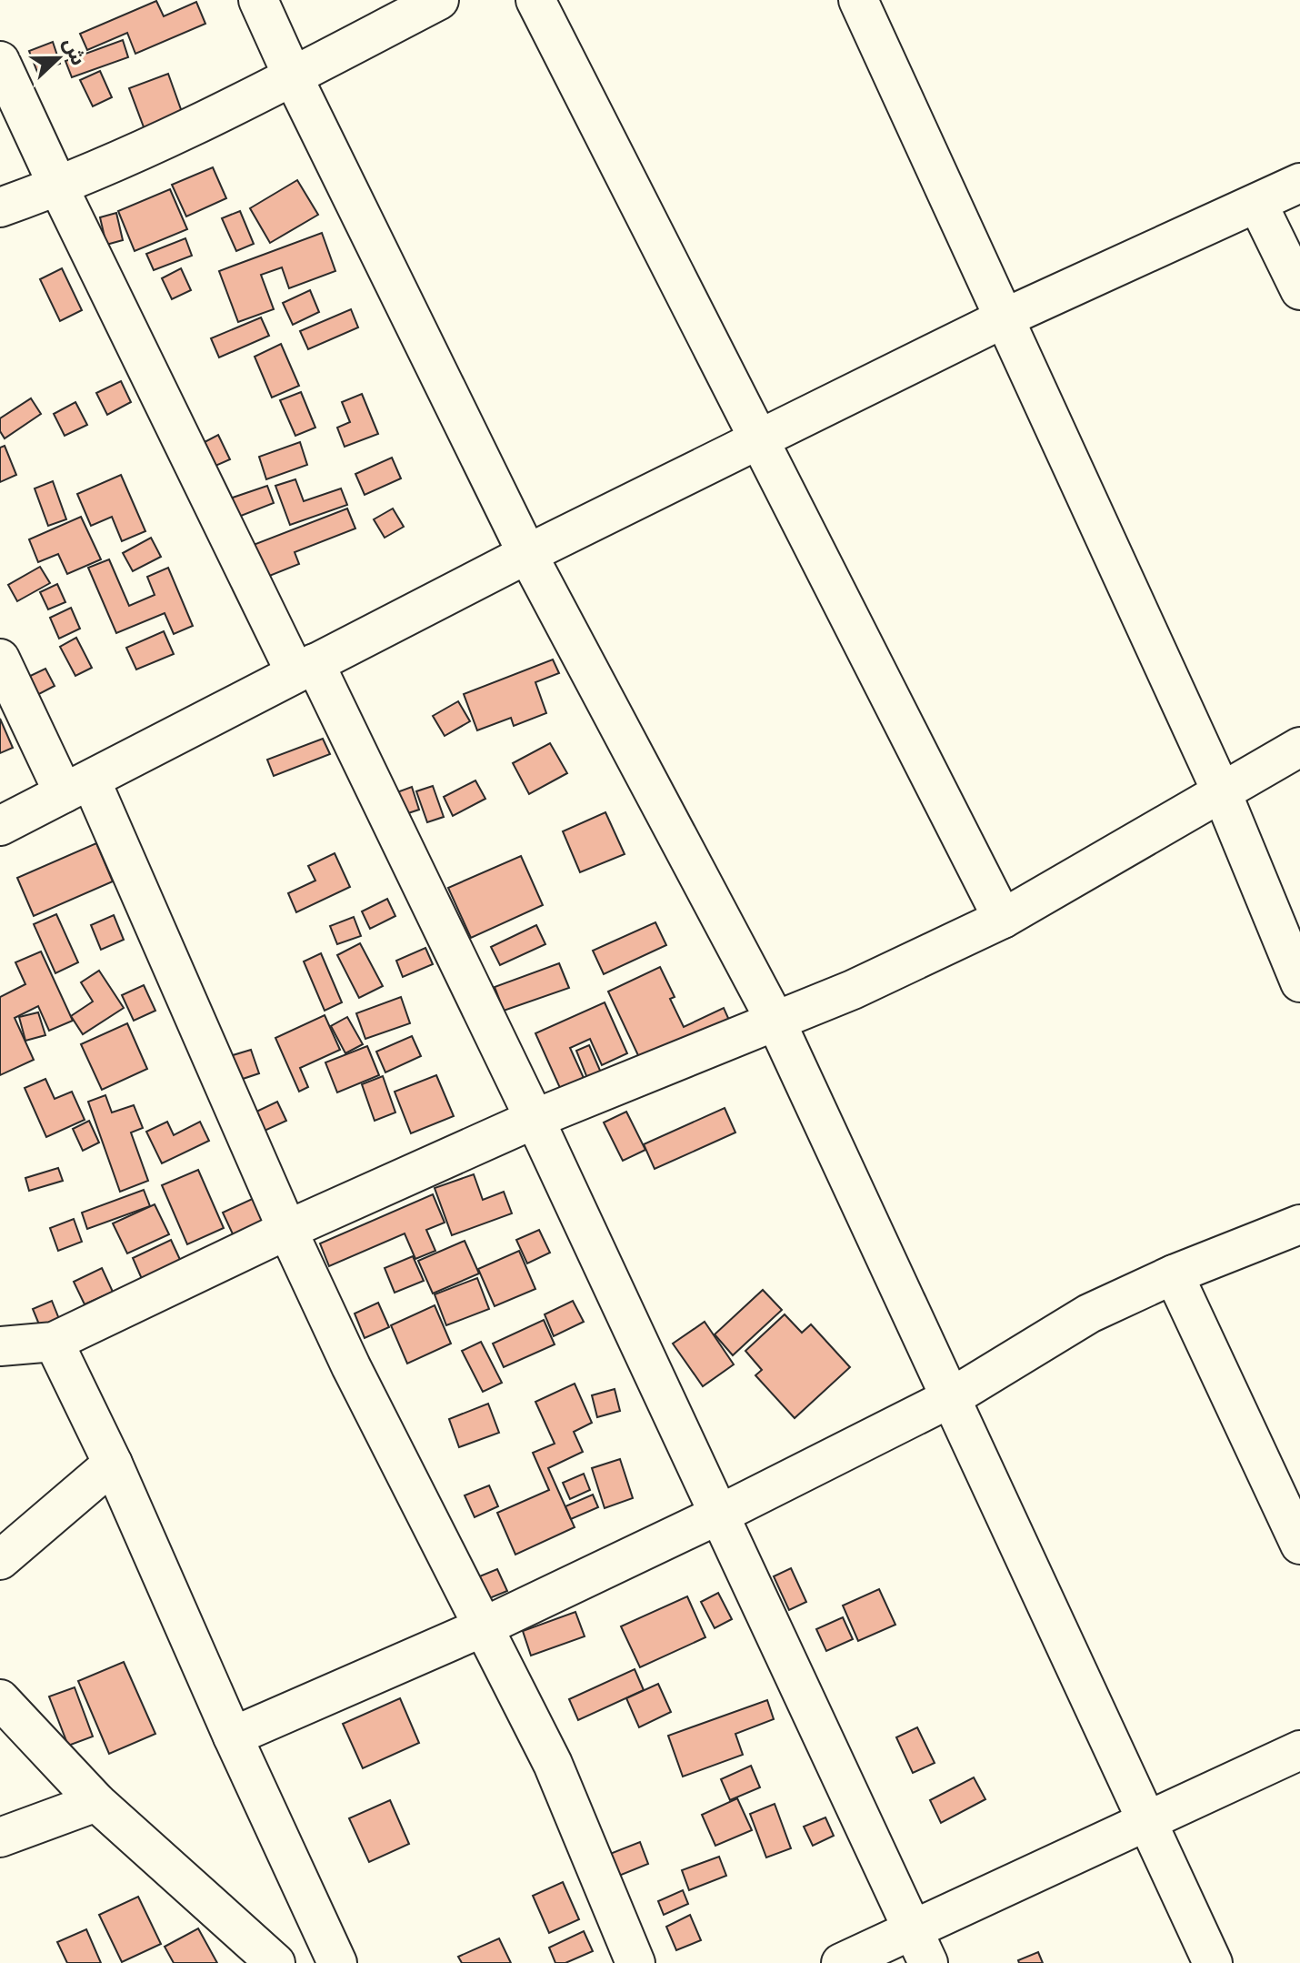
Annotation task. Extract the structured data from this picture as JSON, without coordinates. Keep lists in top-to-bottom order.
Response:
{
  "north": "right"
}
